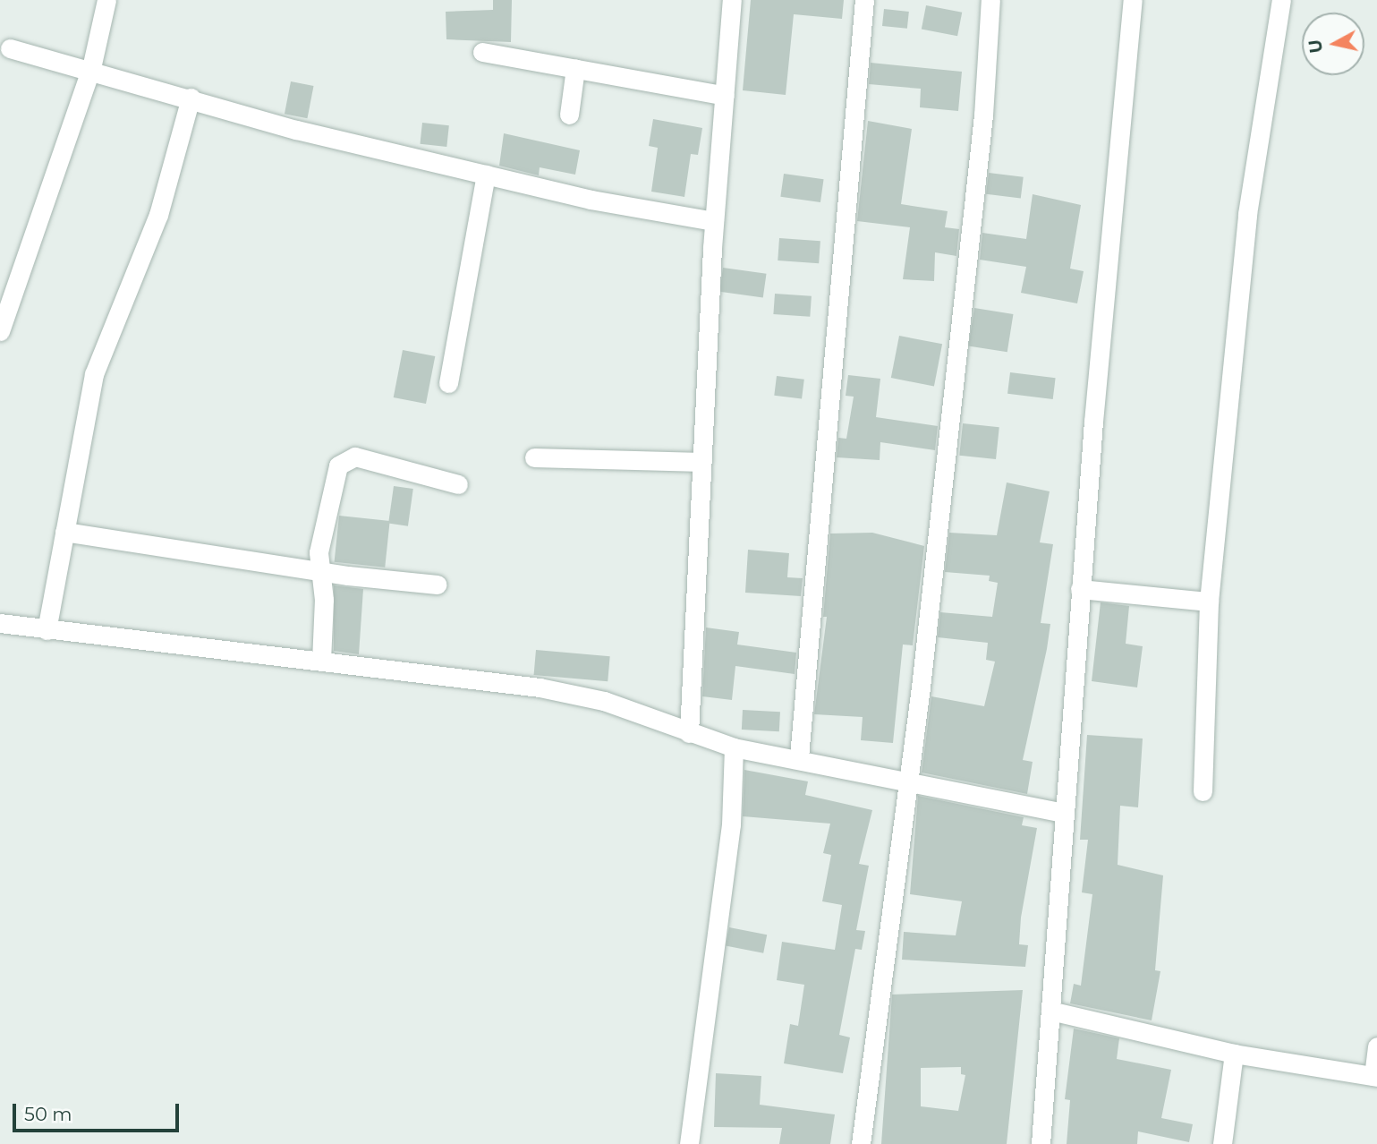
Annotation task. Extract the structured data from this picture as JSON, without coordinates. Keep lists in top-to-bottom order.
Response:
{
  "scale_bar": "50 m",
  "north": "left"
}
